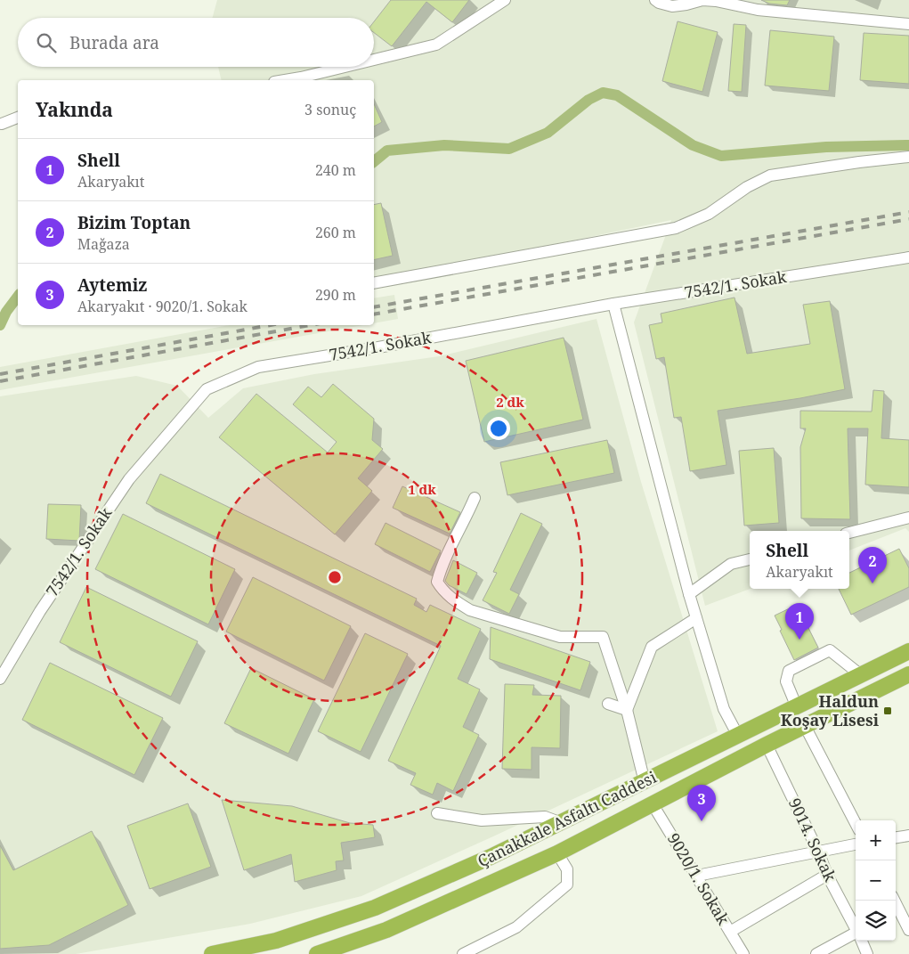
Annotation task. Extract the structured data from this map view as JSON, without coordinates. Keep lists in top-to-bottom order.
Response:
{
  "streets": {
    "highway": ["Çanakkale Asfaltı Caddesi"],
    "street": ["7542/1. Sokak", "9014. Sokak", "9020/1. Sokak"]
  },
  "crossings": [
    ["Çanakkale Asfaltı Caddesi", "9014. Sokak"],
    ["Çanakkale Asfaltı Caddesi", "9020/1. Sokak"]
  ],
  "places": {
    "transit": ["Haldun Koşay Lisesi"]
  },
  "page": {
    "search": "Burada ara",
    "heading": ["Yakında", "3 sonuç"],
    "list": [
      {
        "mark": "1",
        "name": "Shell",
        "note": "Akaryakıt",
        "value": "240 m"
      },
      {
        "mark": "2",
        "name": "Bizim Toptan",
        "note": "Mağaza",
        "value": "260 m"
      },
      {
        "mark": "3",
        "name": "Aytemiz",
        "note": "Akaryakıt · 9020/1. Sokak",
        "value": "290 m"
      }
    ],
    "popup": ["Shell", "Akaryakıt"],
    "pins": ["2", "1", "3"],
    "map_buttons": ["+", "−"]
  },
  "rings": ["2 dk", "1 dk"]
}
